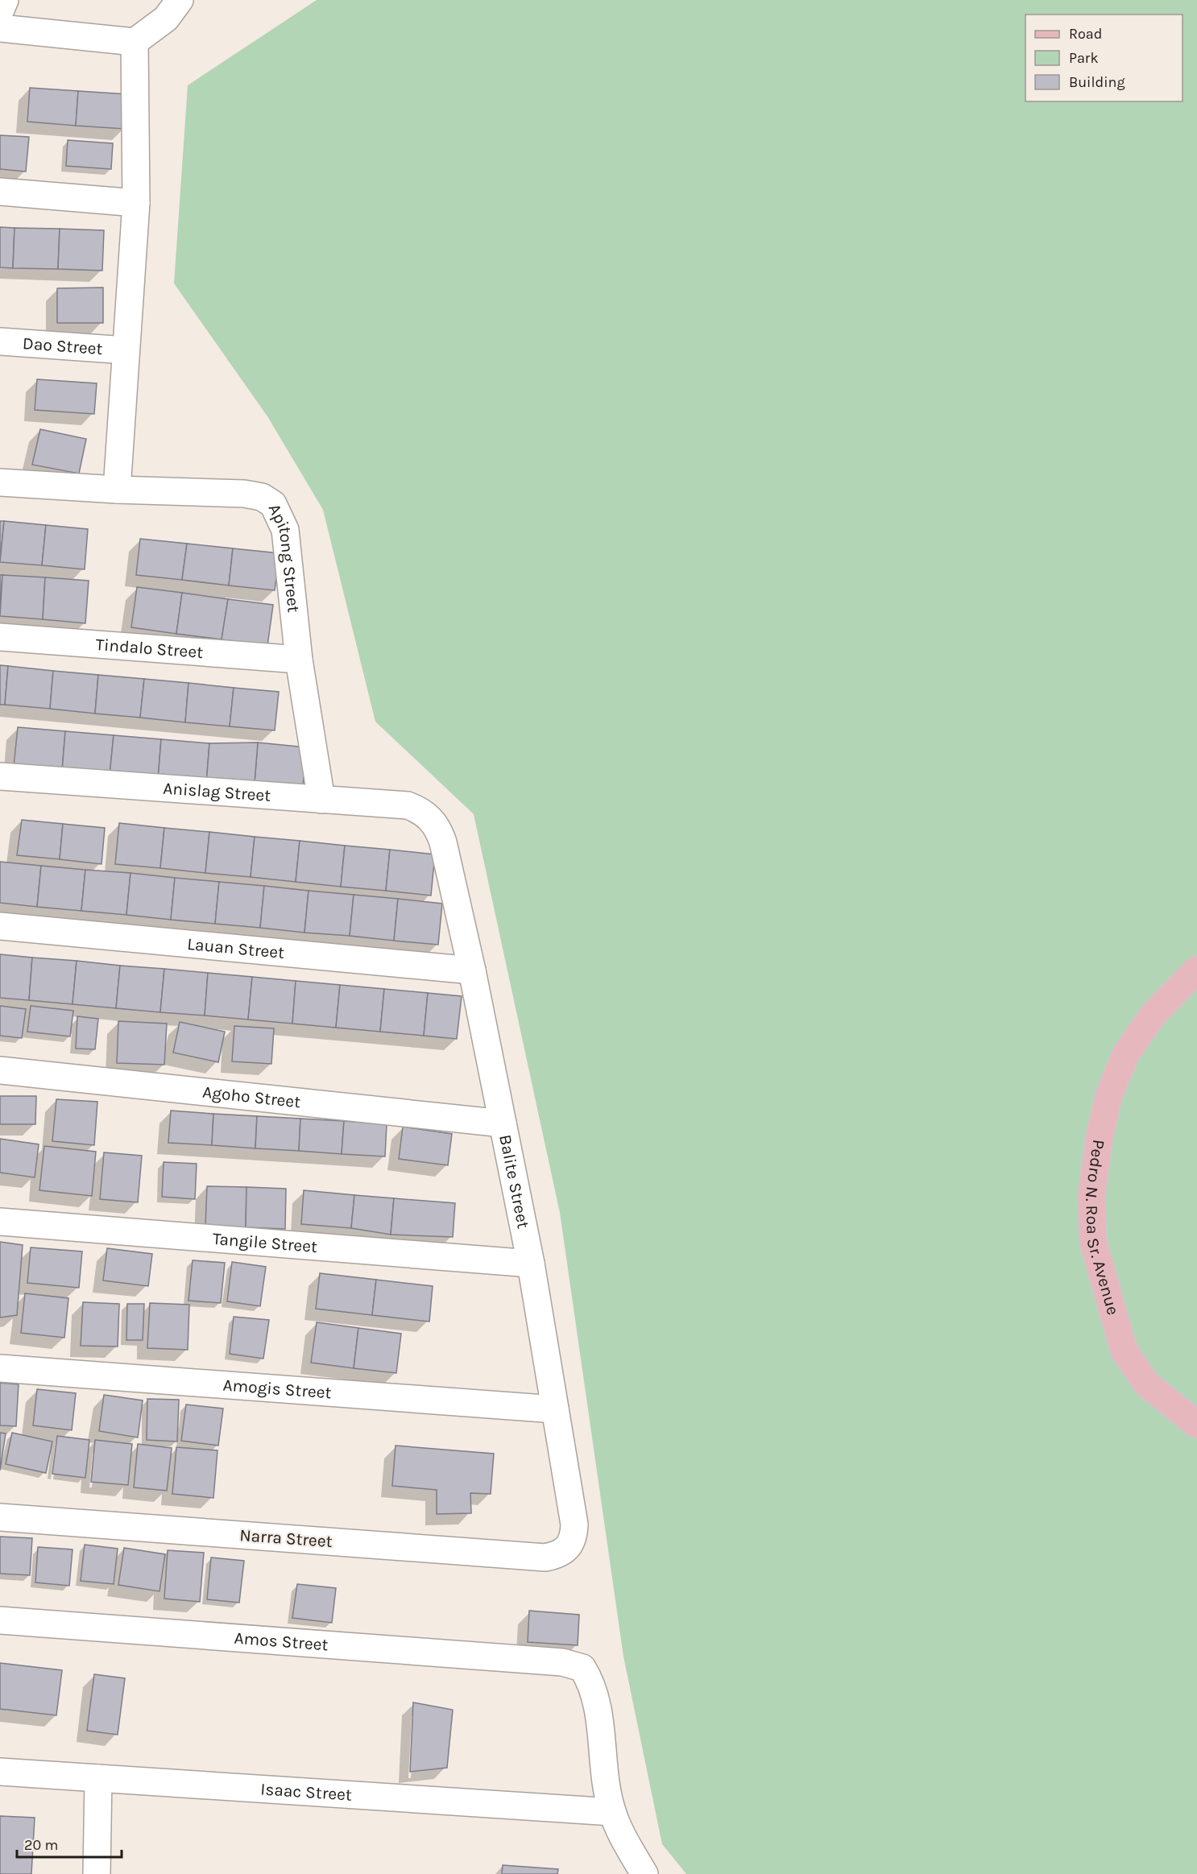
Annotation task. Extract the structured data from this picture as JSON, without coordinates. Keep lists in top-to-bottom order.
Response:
{
  "streets": {
    "main road": ["Pedro N. Roa Sr. Avenue"],
    "street": [
      "Dao Street",
      "Apitong Street",
      "Tindalo Street",
      "Anislag Street",
      "Lauan Street",
      "Agoho Street",
      "Balite Street",
      "Tangile Street",
      "Amogis Street",
      "Narra Street",
      "Amos Street",
      "Isaac Street"
    ]
  },
  "crossings": [
    ["Apitong Street", "Tindalo Street"],
    ["Apitong Street", "Anislag Street"],
    ["Anislag Street", "Balite Street"],
    ["Lauan Street", "Balite Street"],
    ["Agoho Street", "Balite Street"],
    ["Balite Street", "Tangile Street"],
    ["Balite Street", "Amogis Street"],
    ["Balite Street", "Narra Street"],
    ["Amos Street", "Isaac Street"]
  ],
  "legend": ["Road", "Park", "Building"],
  "scale_bar": "20 m"
}
